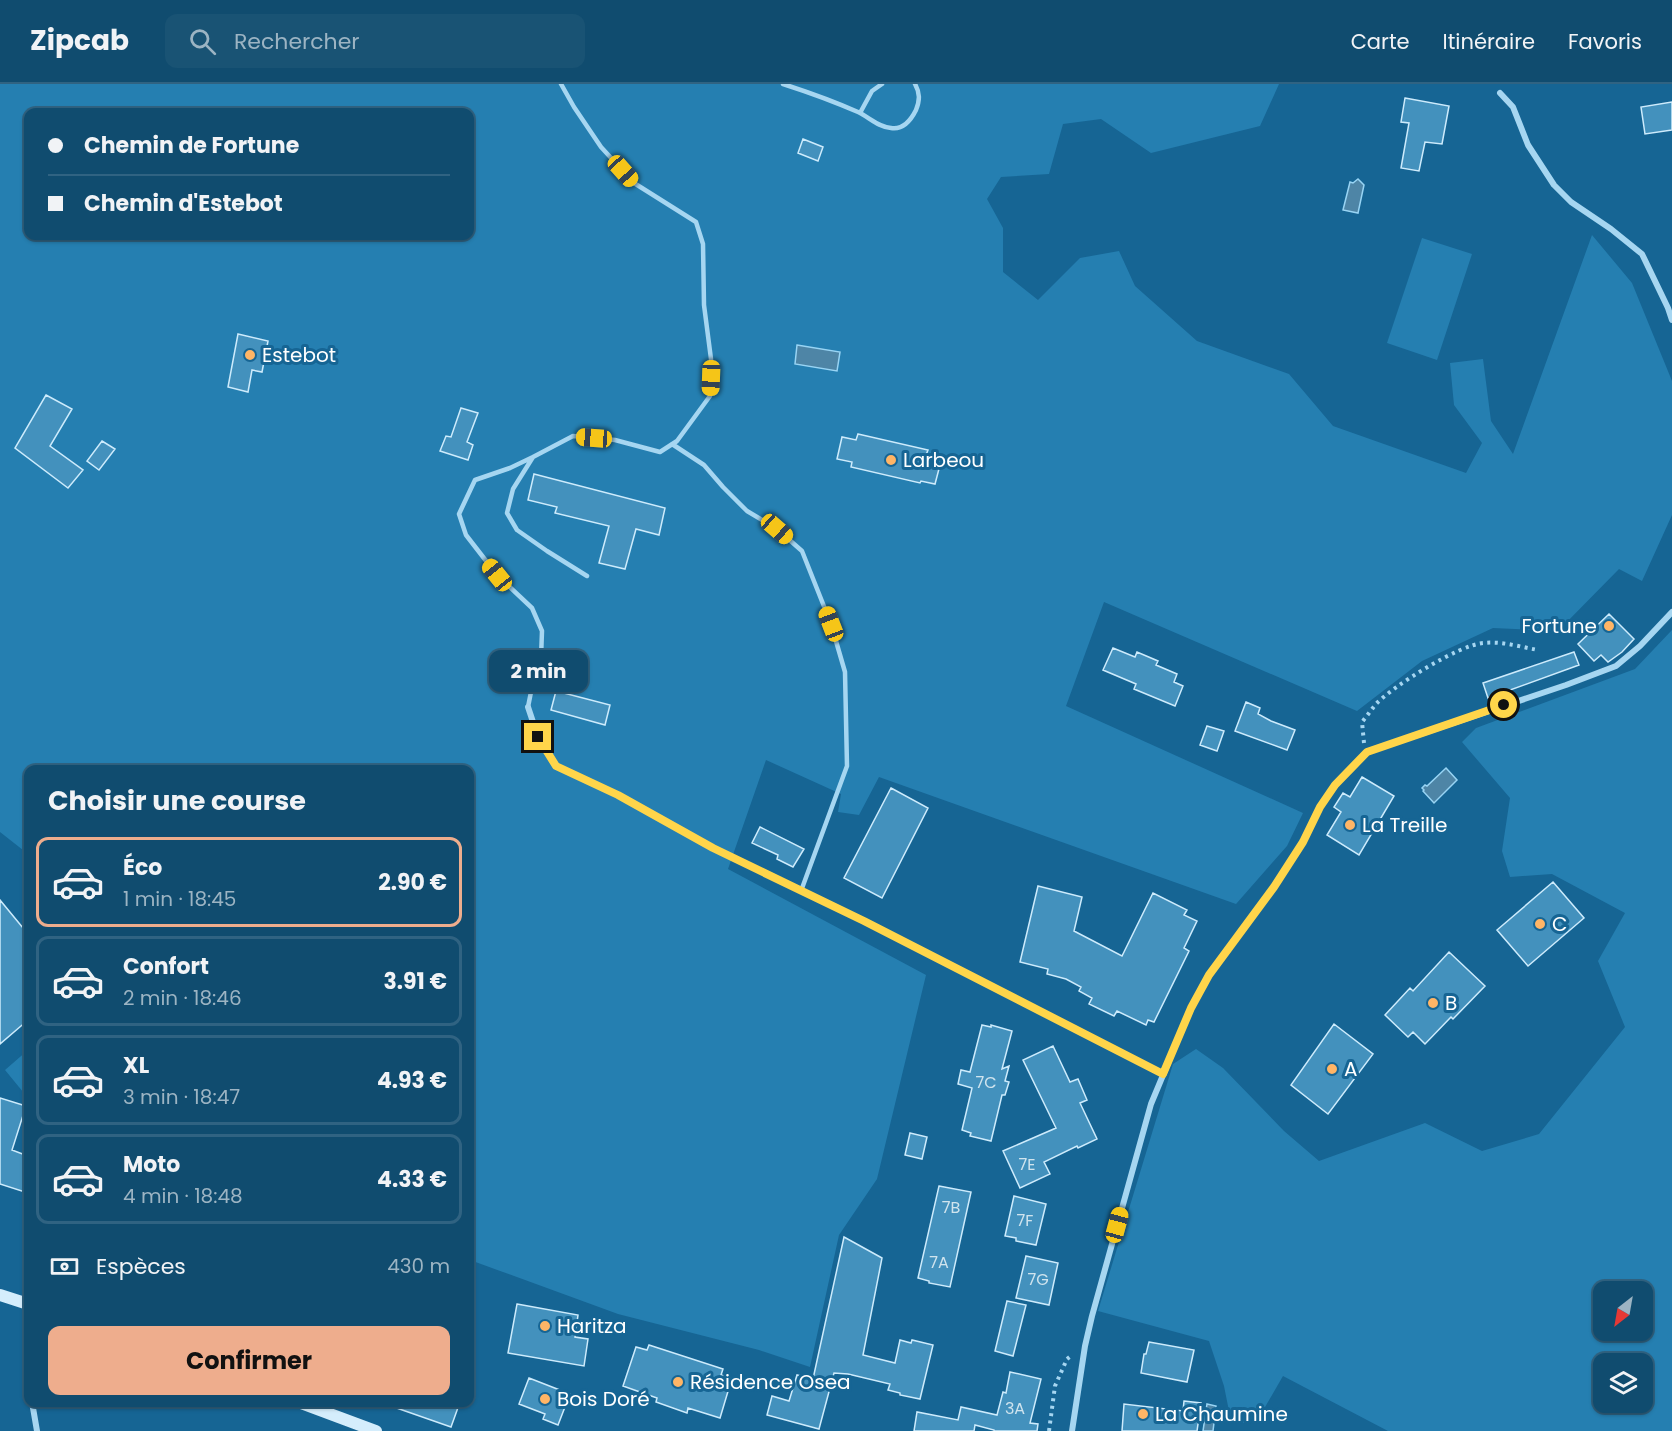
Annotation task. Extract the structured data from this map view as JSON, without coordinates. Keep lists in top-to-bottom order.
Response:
{
  "places": [
    "Estebot",
    "Larbeou",
    "Fortune",
    "La Treille",
    "C",
    "B",
    "A",
    "Haritza",
    "Résidence Osea",
    "Bois Doré",
    "La Chaumine"
  ],
  "house_numbers": [
    "7C",
    "7E",
    "7B",
    "7F",
    "7A",
    "7G",
    "3A"
  ],
  "north": "bottom left",
  "page": {
    "header": "Zipcab",
    "search": "Rechercher",
    "nav": ["Carte", "Itinéraire", "Favoris"],
    "banner": ["Chemin de Fortune", "Chemin d'Estebot"],
    "bubble": "2 min",
    "heading": "Choisir une course",
    "list": [
      {
        "name": "Éco",
        "note": "1 min · 18:45",
        "value": "2.90 €"
      },
      {
        "name": "Confort",
        "note": "2 min · 18:46",
        "value": "3.91 €"
      },
      {
        "name": "XL",
        "note": "3 min · 18:47",
        "value": "4.93 €"
      },
      {
        "name": "Moto",
        "note": "4 min · 18:48",
        "value": "4.33 €"
      }
    ],
    "pay": ["Espèces", "430 m"],
    "buttons": "Confirmer"
  }
}
